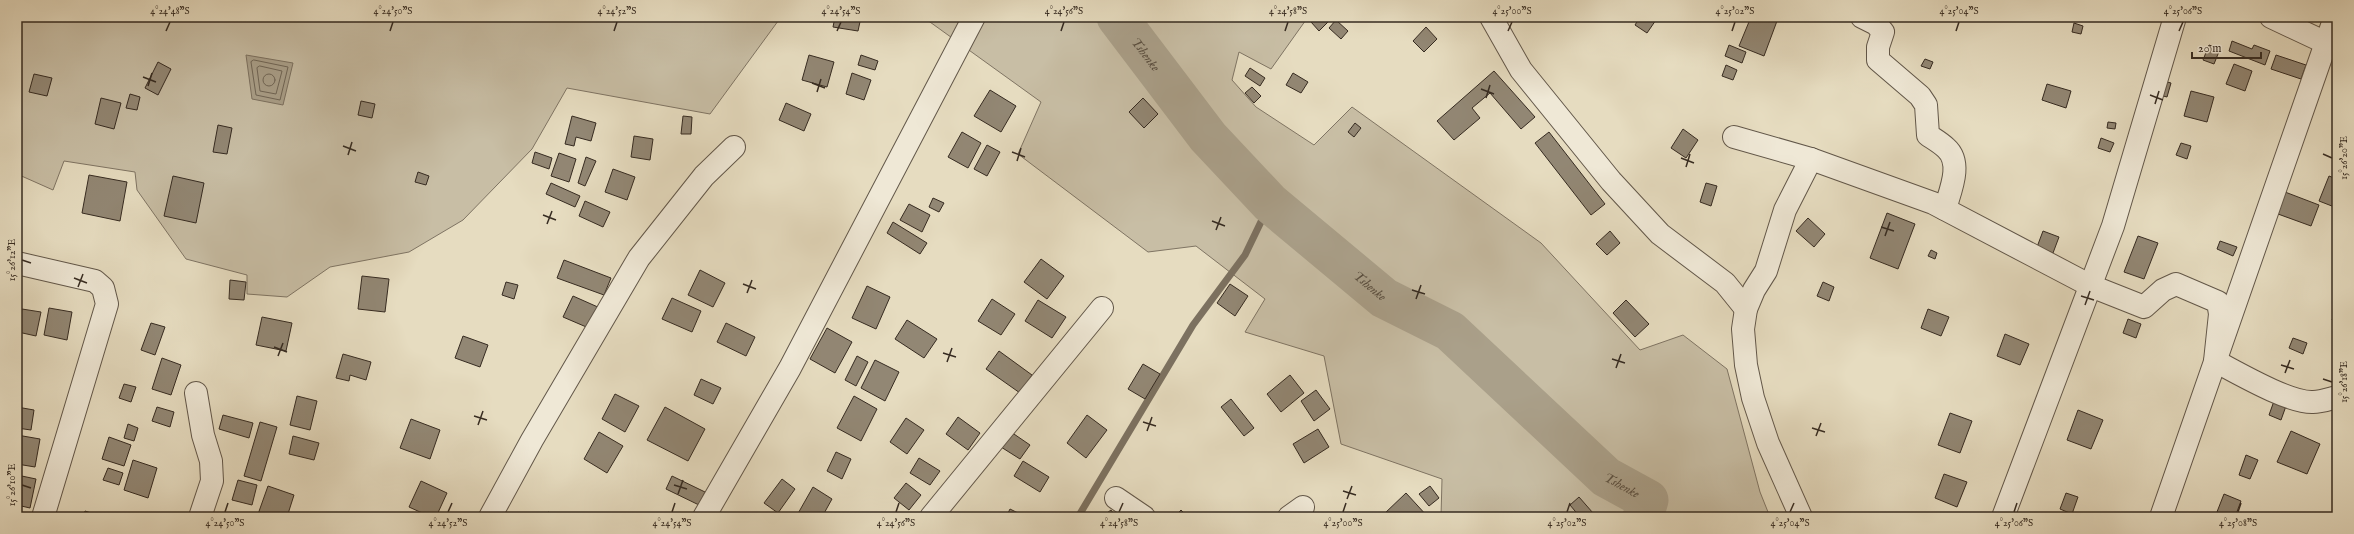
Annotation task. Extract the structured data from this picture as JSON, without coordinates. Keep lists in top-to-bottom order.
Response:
{
  "water": ["Tshenke"],
  "scale_bar": "20 m",
  "coordinates": [
    "4°24'48\"S",
    "4°24'50\"S",
    "4°24'52\"S",
    "4°24'54\"S",
    "4°24'56\"S",
    "4°24'58\"S",
    "4°25'00\"S",
    "4°25'02\"S",
    "4°25'04\"S",
    "4°25'06\"S",
    "15°26'20\"E",
    "15°26'12\"E",
    "15°26'18\"E",
    "15°26'10\"E",
    "4°25'08\"S"
  ]
}
